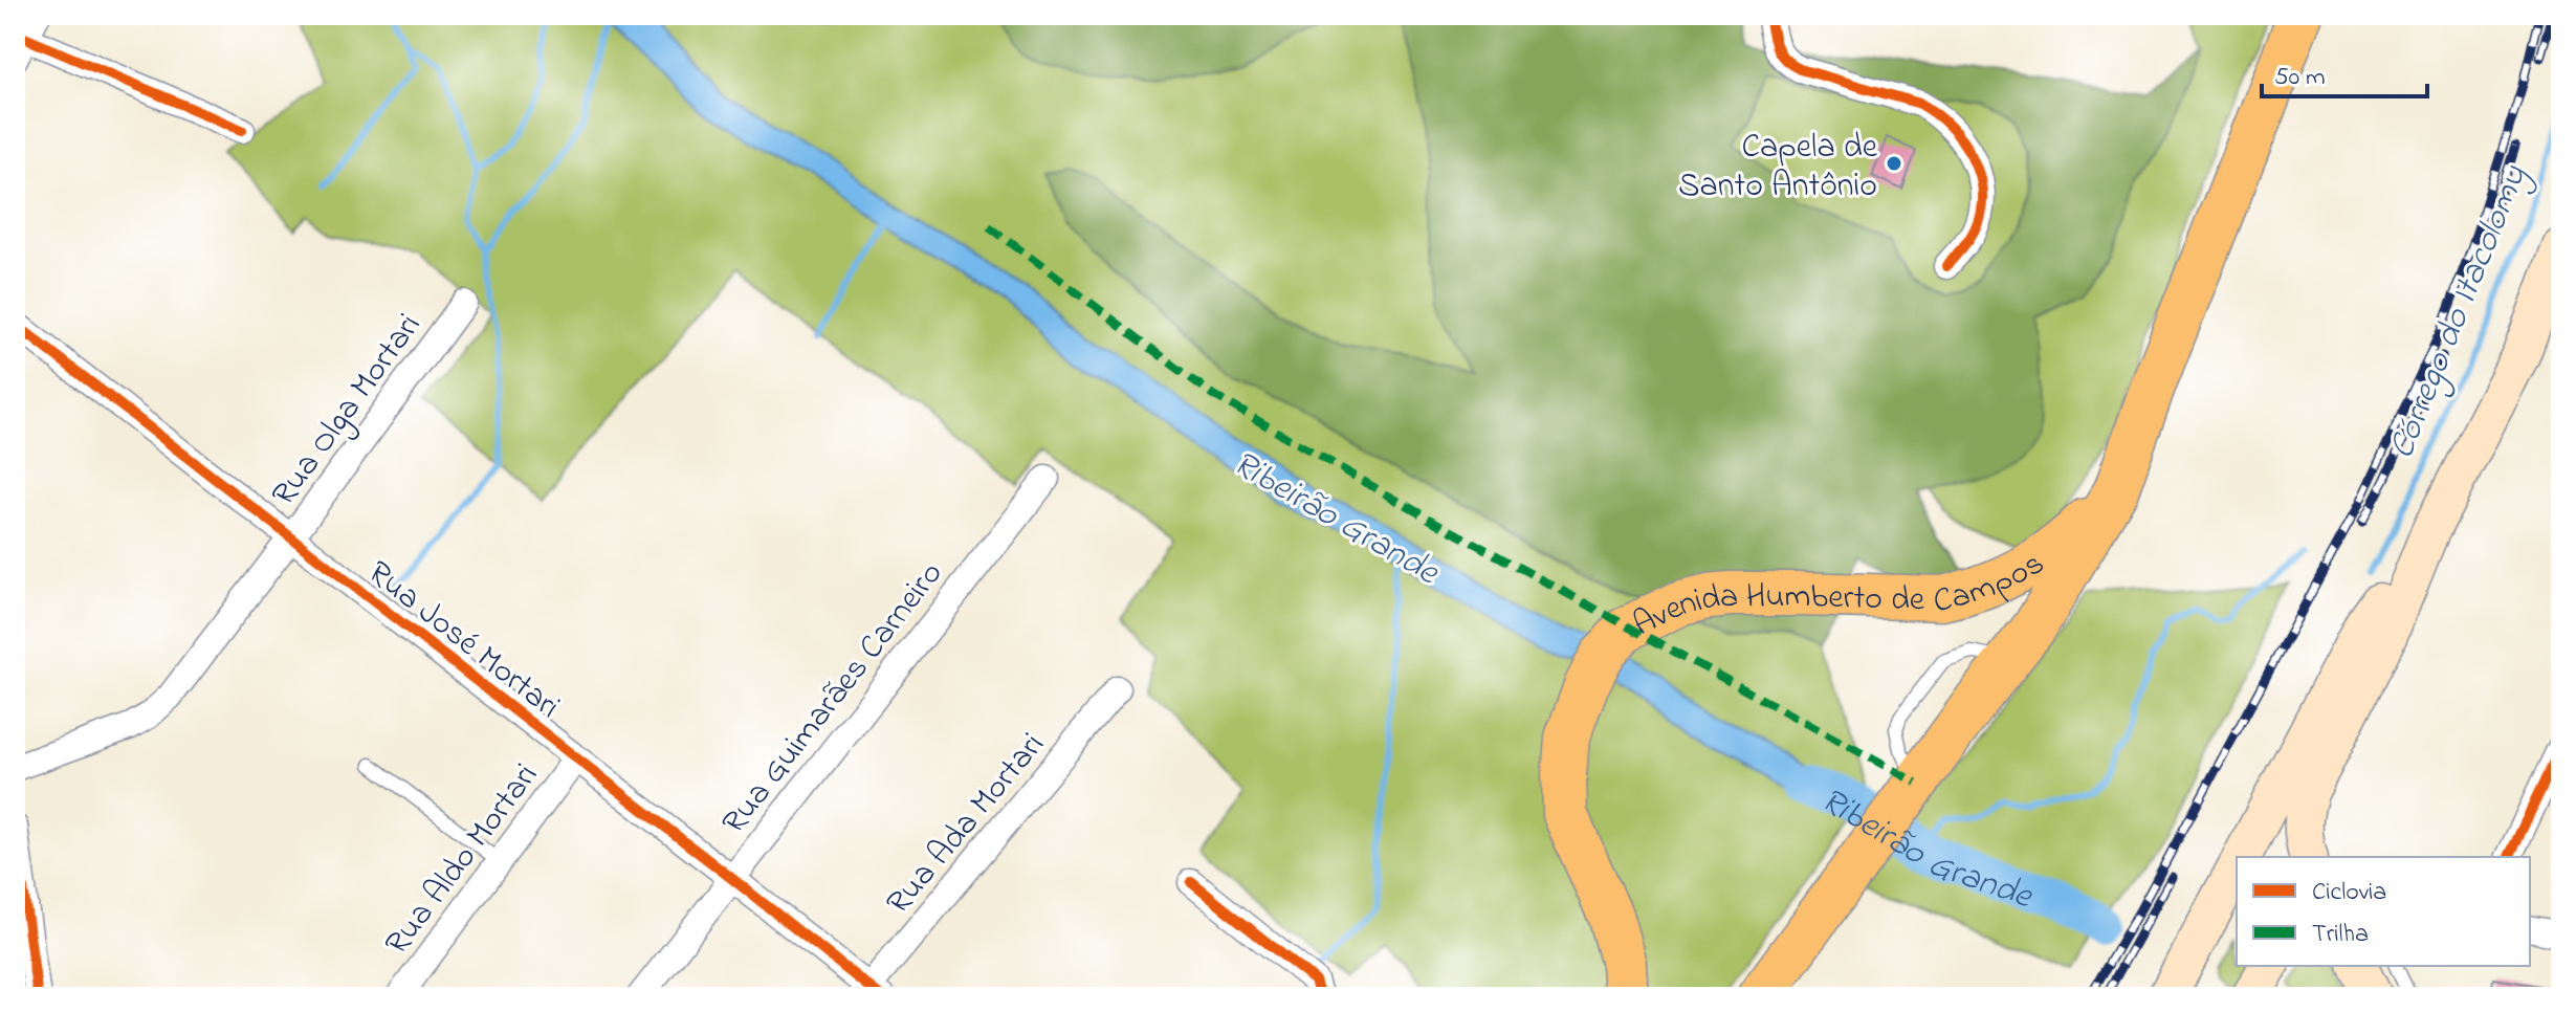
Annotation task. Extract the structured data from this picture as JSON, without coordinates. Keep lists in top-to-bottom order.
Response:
{
  "streets": {
    "highway": ["Avenida Humberto de Campos"],
    "street": [
      "Rua Olga Mortari",
      "Rua José Mortari",
      "Rua Guimarães Carneiro",
      "Rua Ada Mortari",
      "Rua Aldo Mortari"
    ]
  },
  "crossings": [
    ["Rua Olga Mortari", "Rua José Mortari"],
    ["Rua José Mortari", "Rua Guimarães Carneiro"],
    ["Rua José Mortari", "Rua Ada Mortari"],
    ["Rua José Mortari", "Rua Aldo Mortari"]
  ],
  "water": ["Córrego do Itacolomy", "Ribeirão Grande"],
  "places": ["Capela de Santo Antônio"],
  "legend": ["Ciclovia", "Trilha"],
  "scale_bar": "50 m"
}
